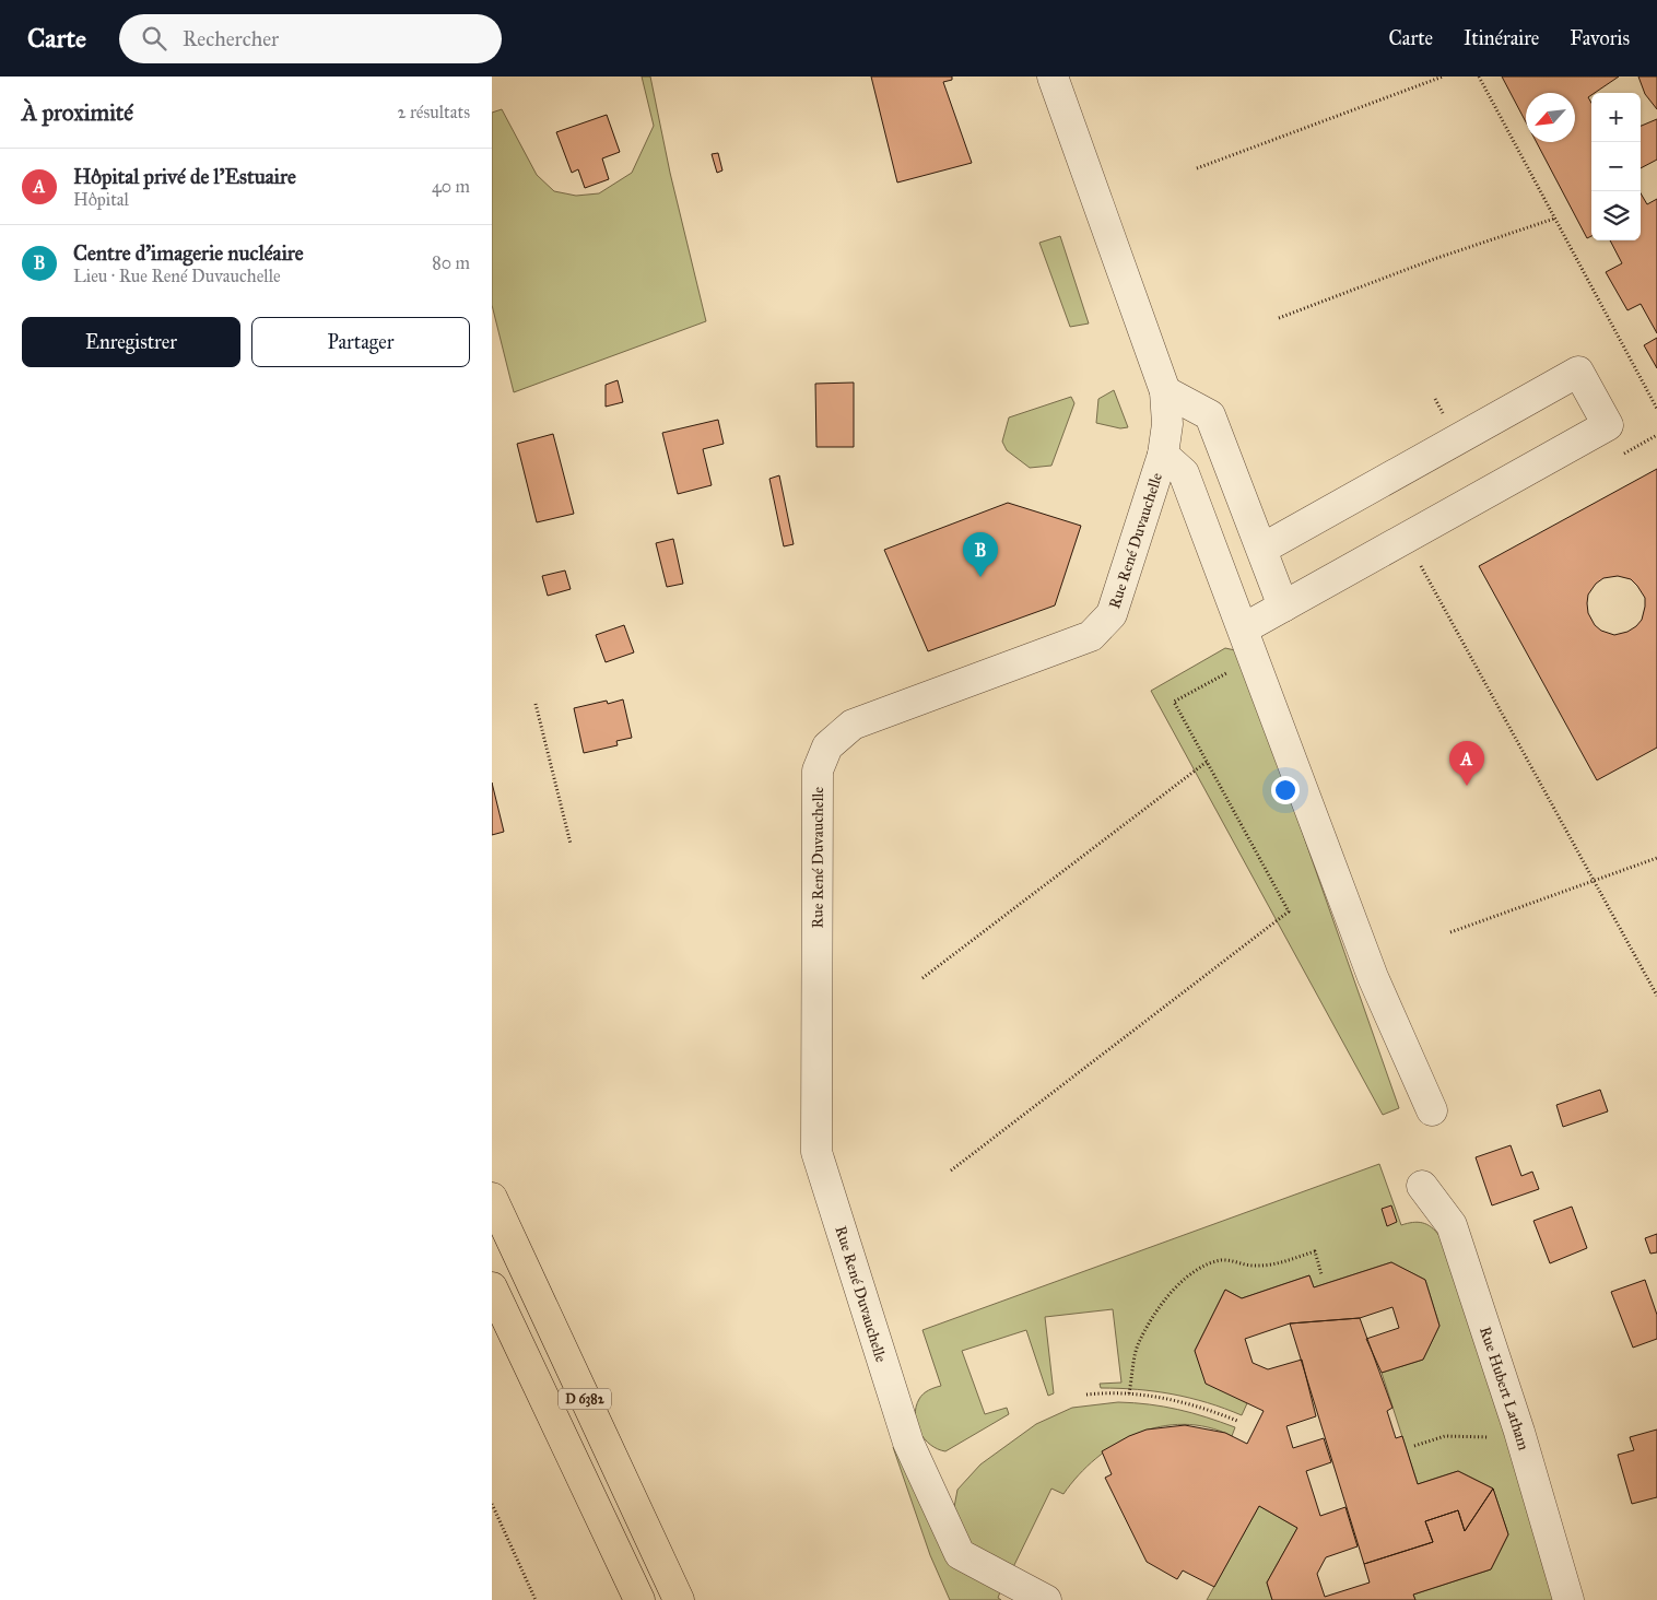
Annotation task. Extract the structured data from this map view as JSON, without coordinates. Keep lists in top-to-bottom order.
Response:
{
  "streets": {
    "highway": ["D 6382"],
    "street": ["Rue René Duvauchelle", "Rue Hubert Latham"]
  },
  "north": "bottom left",
  "page": {
    "header": "Carte",
    "search": "Rechercher",
    "nav": ["Carte", "Itinéraire", "Favoris"],
    "heading": ["À proximité", "2 résultats"],
    "map_buttons": ["+", "−"],
    "list": [
      {
        "mark": "A",
        "name": "Hôpital privé de l'Estuaire",
        "note": "Hôpital",
        "value": "40 m"
      },
      {
        "mark": "B",
        "name": "Centre d'imagerie nucléaire",
        "note": "Lieu · Rue René Duvauchelle",
        "value": "80 m"
      }
    ],
    "buttons": ["Enregistrer", "Partager"],
    "pins": ["B", "A"]
  }
}
